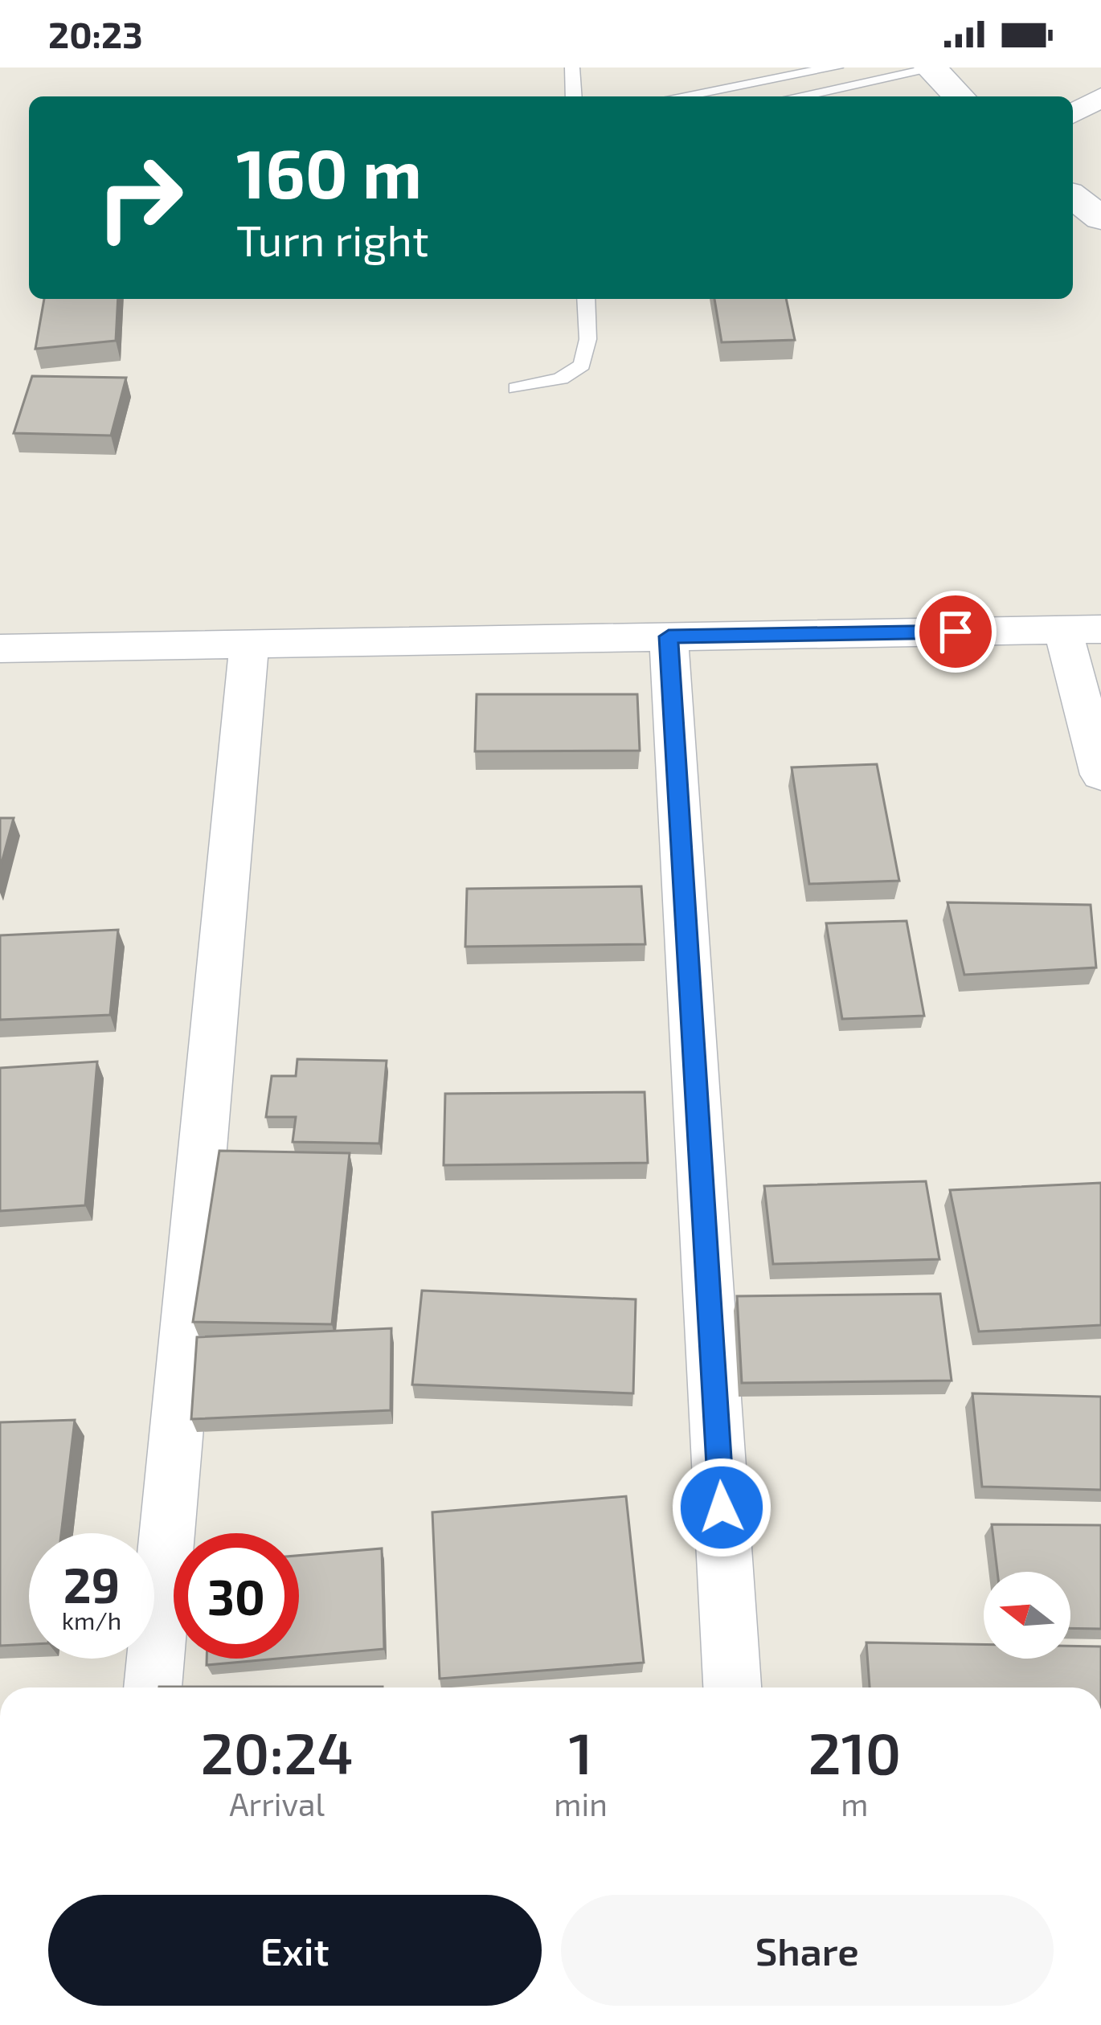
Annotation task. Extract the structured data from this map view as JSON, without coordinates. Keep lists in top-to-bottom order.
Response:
{
  "north": "left",
  "page": {
    "status": "20:23",
    "turn": ["160 m", "Turn right"],
    "speed": "29 km/h",
    "limit": "30",
    "eta": [
      "20:24",
      "Arrival",
      "1",
      "min",
      "210",
      "m"
    ],
    "buttons": ["Exit", "Share"]
  }
}
